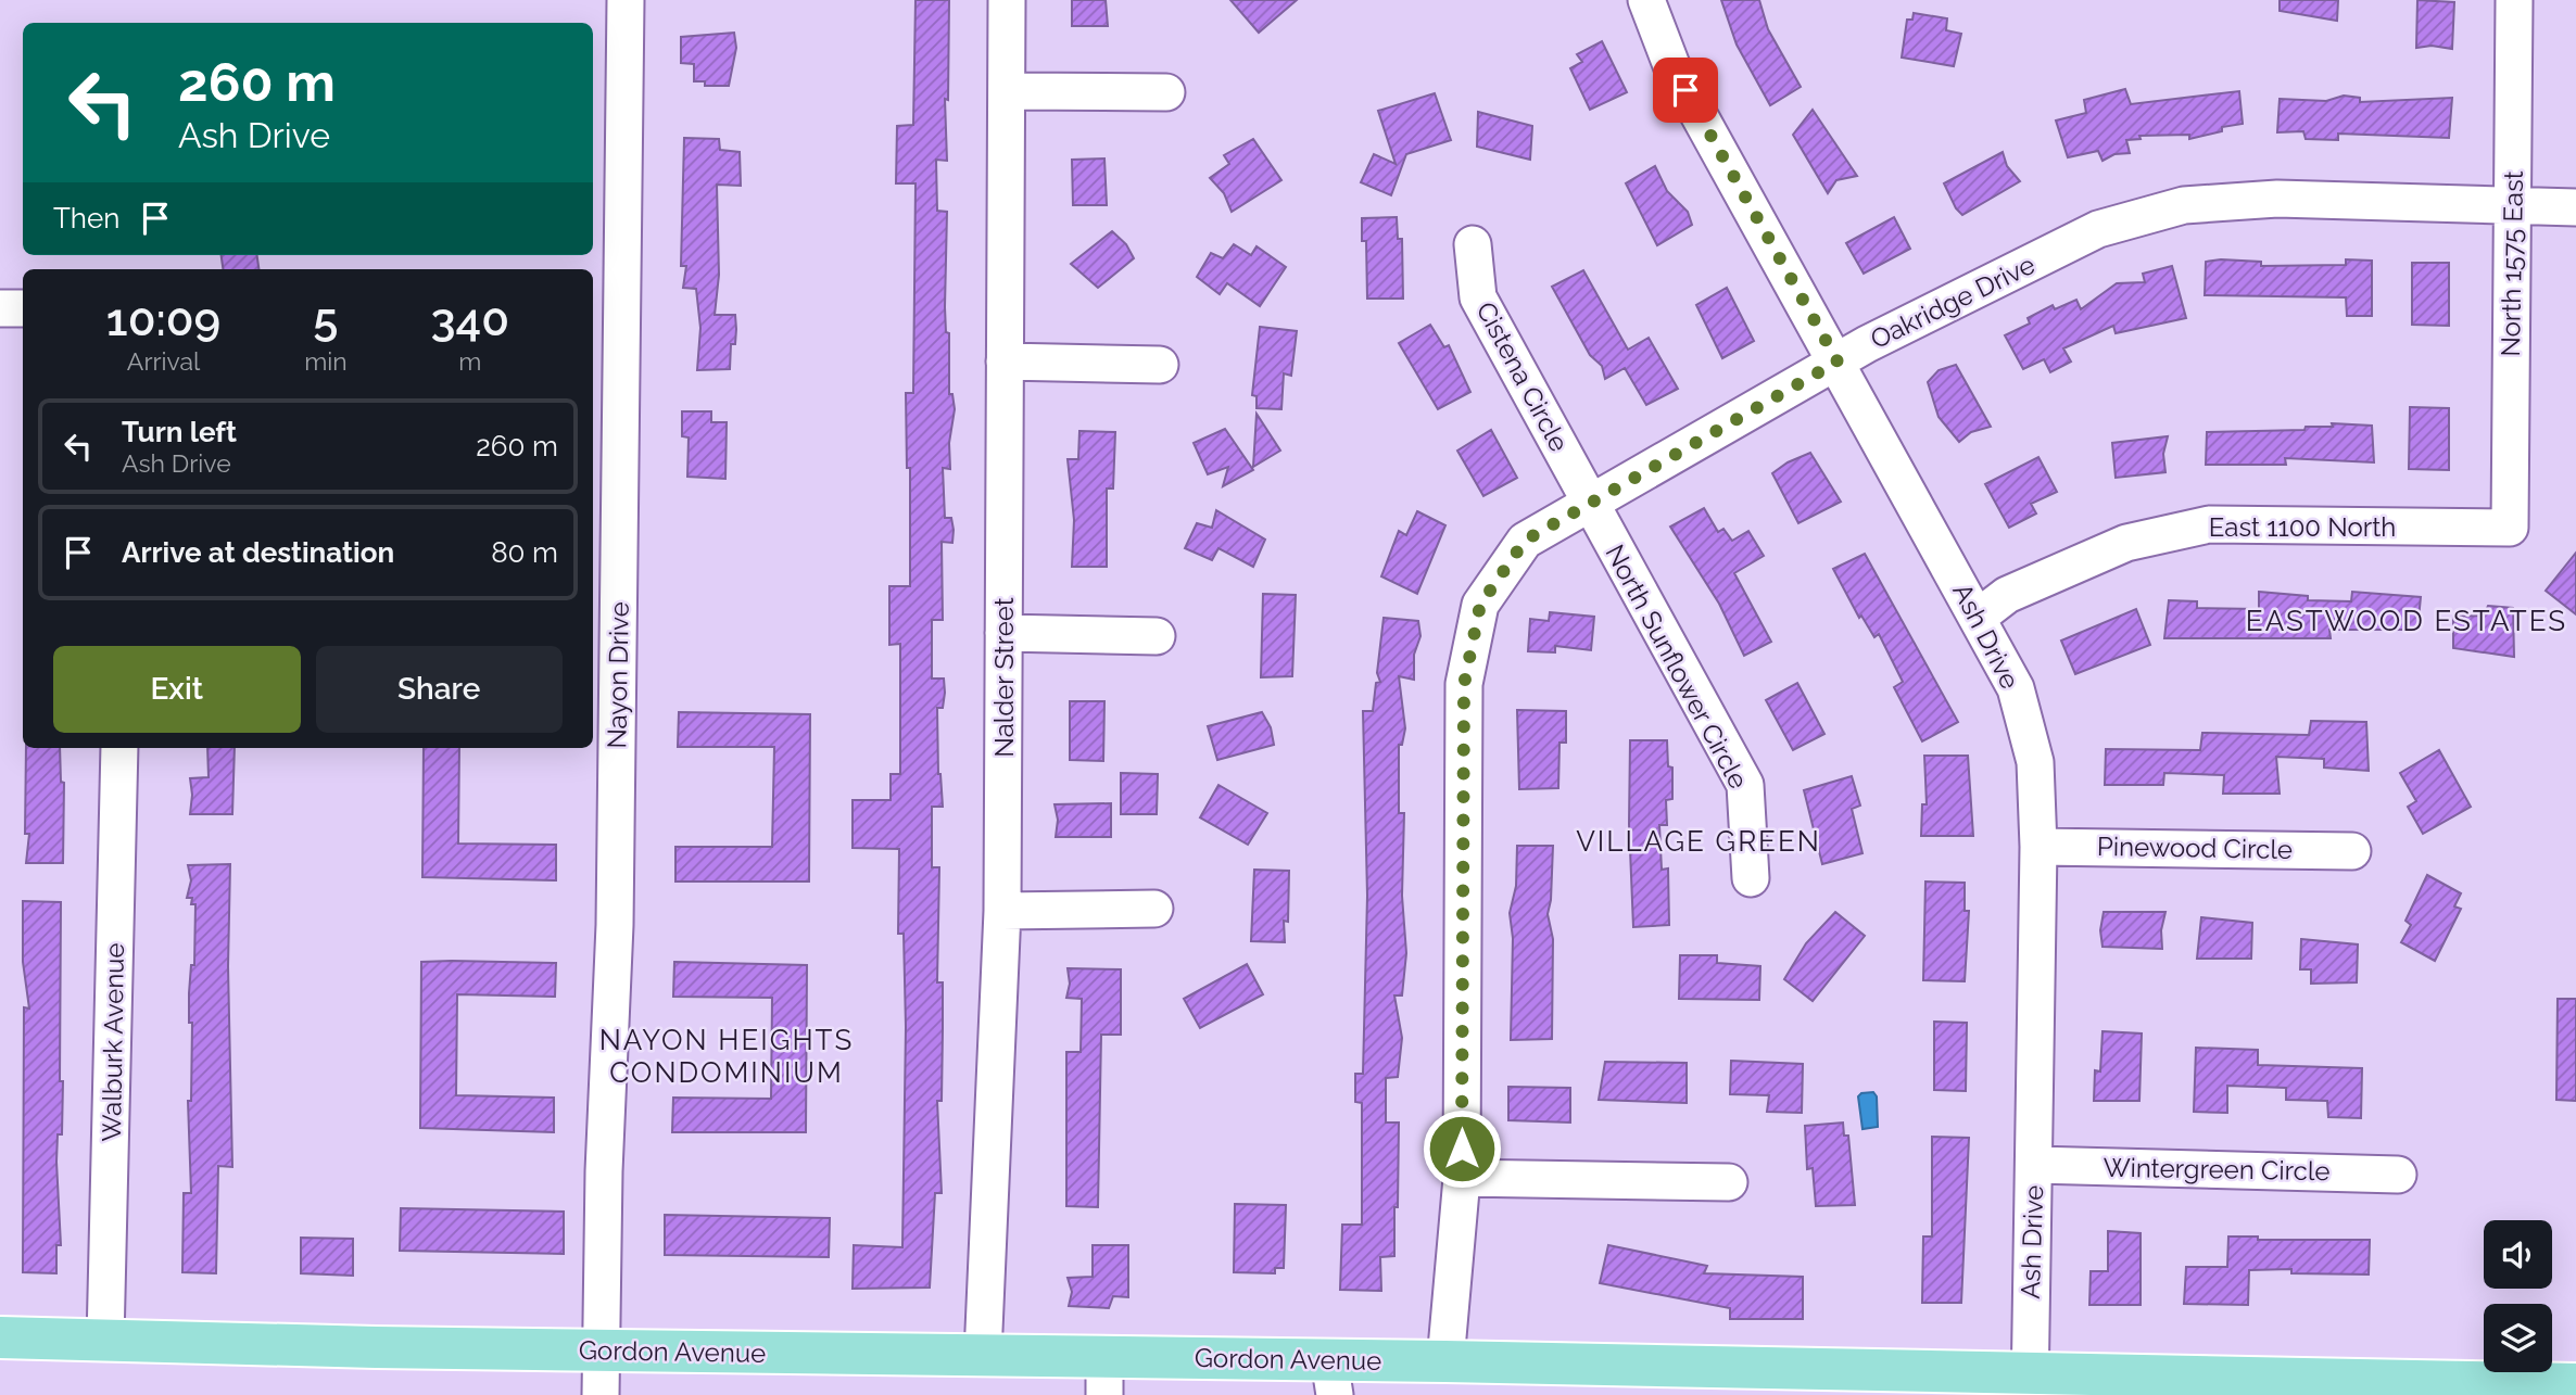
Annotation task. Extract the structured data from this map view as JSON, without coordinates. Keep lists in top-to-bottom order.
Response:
{
  "streets": {
    "main road": ["Gordon Avenue"],
    "street": [
      "North 1575 East",
      "Oakridge Drive",
      "Cistena Circle",
      "East 1100 North",
      "Ash Drive",
      "North Sunflower Circle",
      "Nayon Drive",
      "Nalder Street",
      "Pinewood Circle",
      "Walburk Avenue",
      "Wintergreen Circle"
    ]
  },
  "crossings": [
    ["North 1575 East", "Oakridge Drive"],
    ["North 1575 East", "East 1100 North"],
    ["Oakridge Drive", "Cistena Circle"],
    ["Oakridge Drive", "Ash Drive"],
    ["Oakridge Drive", "North Sunflower Circle"],
    ["Oakridge Drive", "Gordon Avenue"],
    ["Cistena Circle", "North Sunflower Circle"],
    ["East 1100 North", "Ash Drive"],
    ["Ash Drive", "Pinewood Circle"],
    ["Ash Drive", "Wintergreen Circle"],
    ["Ash Drive", "Gordon Avenue"],
    ["Nayon Drive", "Gordon Avenue"],
    ["Nalder Street", "Gordon Avenue"],
    ["Walburk Avenue", "Gordon Avenue"]
  ],
  "districts": ["EASTWOOD ESTATES", "VILLAGE GREEN", "NAYON HEIGHTS CONDOMINIUM"],
  "page": {
    "turn": ["260 m", "Ash Drive"],
    "then": "Then",
    "eta": [
      "10:09",
      "Arrival",
      "5",
      "min",
      "340",
      "m"
    ],
    "list": [
      {
        "name": "Turn left",
        "note": "Ash Drive",
        "value": "260 m"
      },
      {
        "name": "Arrive at destination",
        "value": "80 m"
      }
    ],
    "buttons": ["Exit", "Share"]
  }
}
